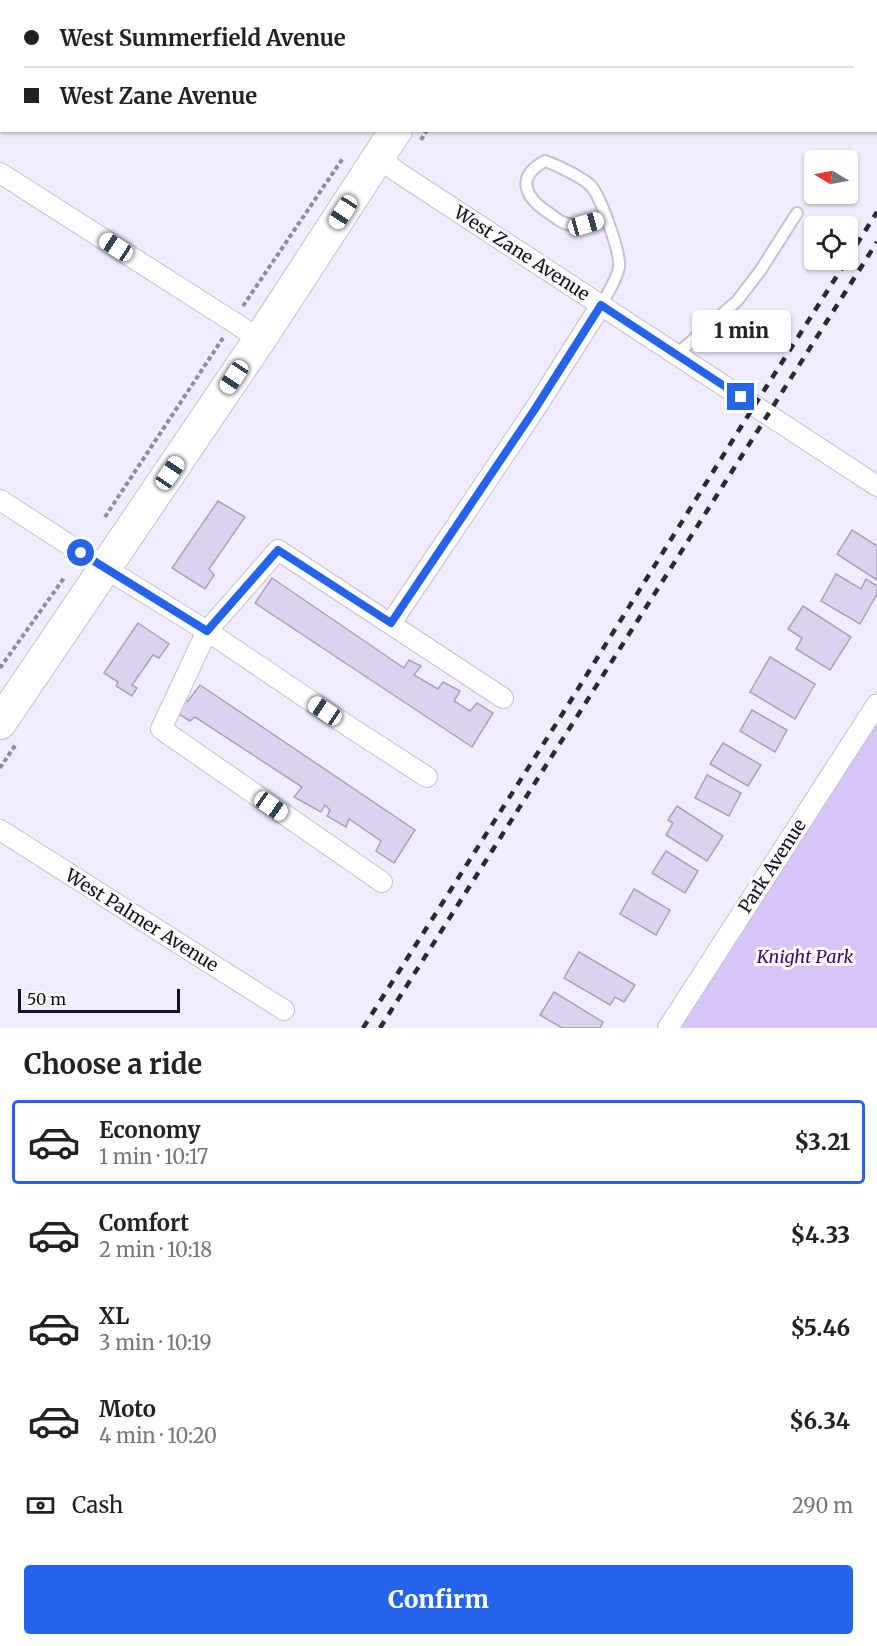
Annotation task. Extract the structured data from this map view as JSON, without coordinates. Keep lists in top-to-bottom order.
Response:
{
  "streets": {
    "street": ["West Zane Avenue", "Park Avenue", "West Palmer Avenue"]
  },
  "parks": ["Knight Park"],
  "scale_bar": "50 m",
  "north": "left",
  "page": {
    "banner": ["West Summerfield Avenue", "West Zane Avenue"],
    "bubble": "1 min",
    "scale": "50 m",
    "heading": "Choose a ride",
    "list": [
      {
        "name": "Economy",
        "note": "1 min · 10:17",
        "value": "$3.21"
      },
      {
        "name": "Comfort",
        "note": "2 min · 10:18",
        "value": "$4.33"
      },
      {
        "name": "XL",
        "note": "3 min · 10:19",
        "value": "$5.46"
      },
      {
        "name": "Moto",
        "note": "4 min · 10:20",
        "value": "$6.34"
      }
    ],
    "pay": ["Cash", "290 m"],
    "buttons": "Confirm"
  }
}
